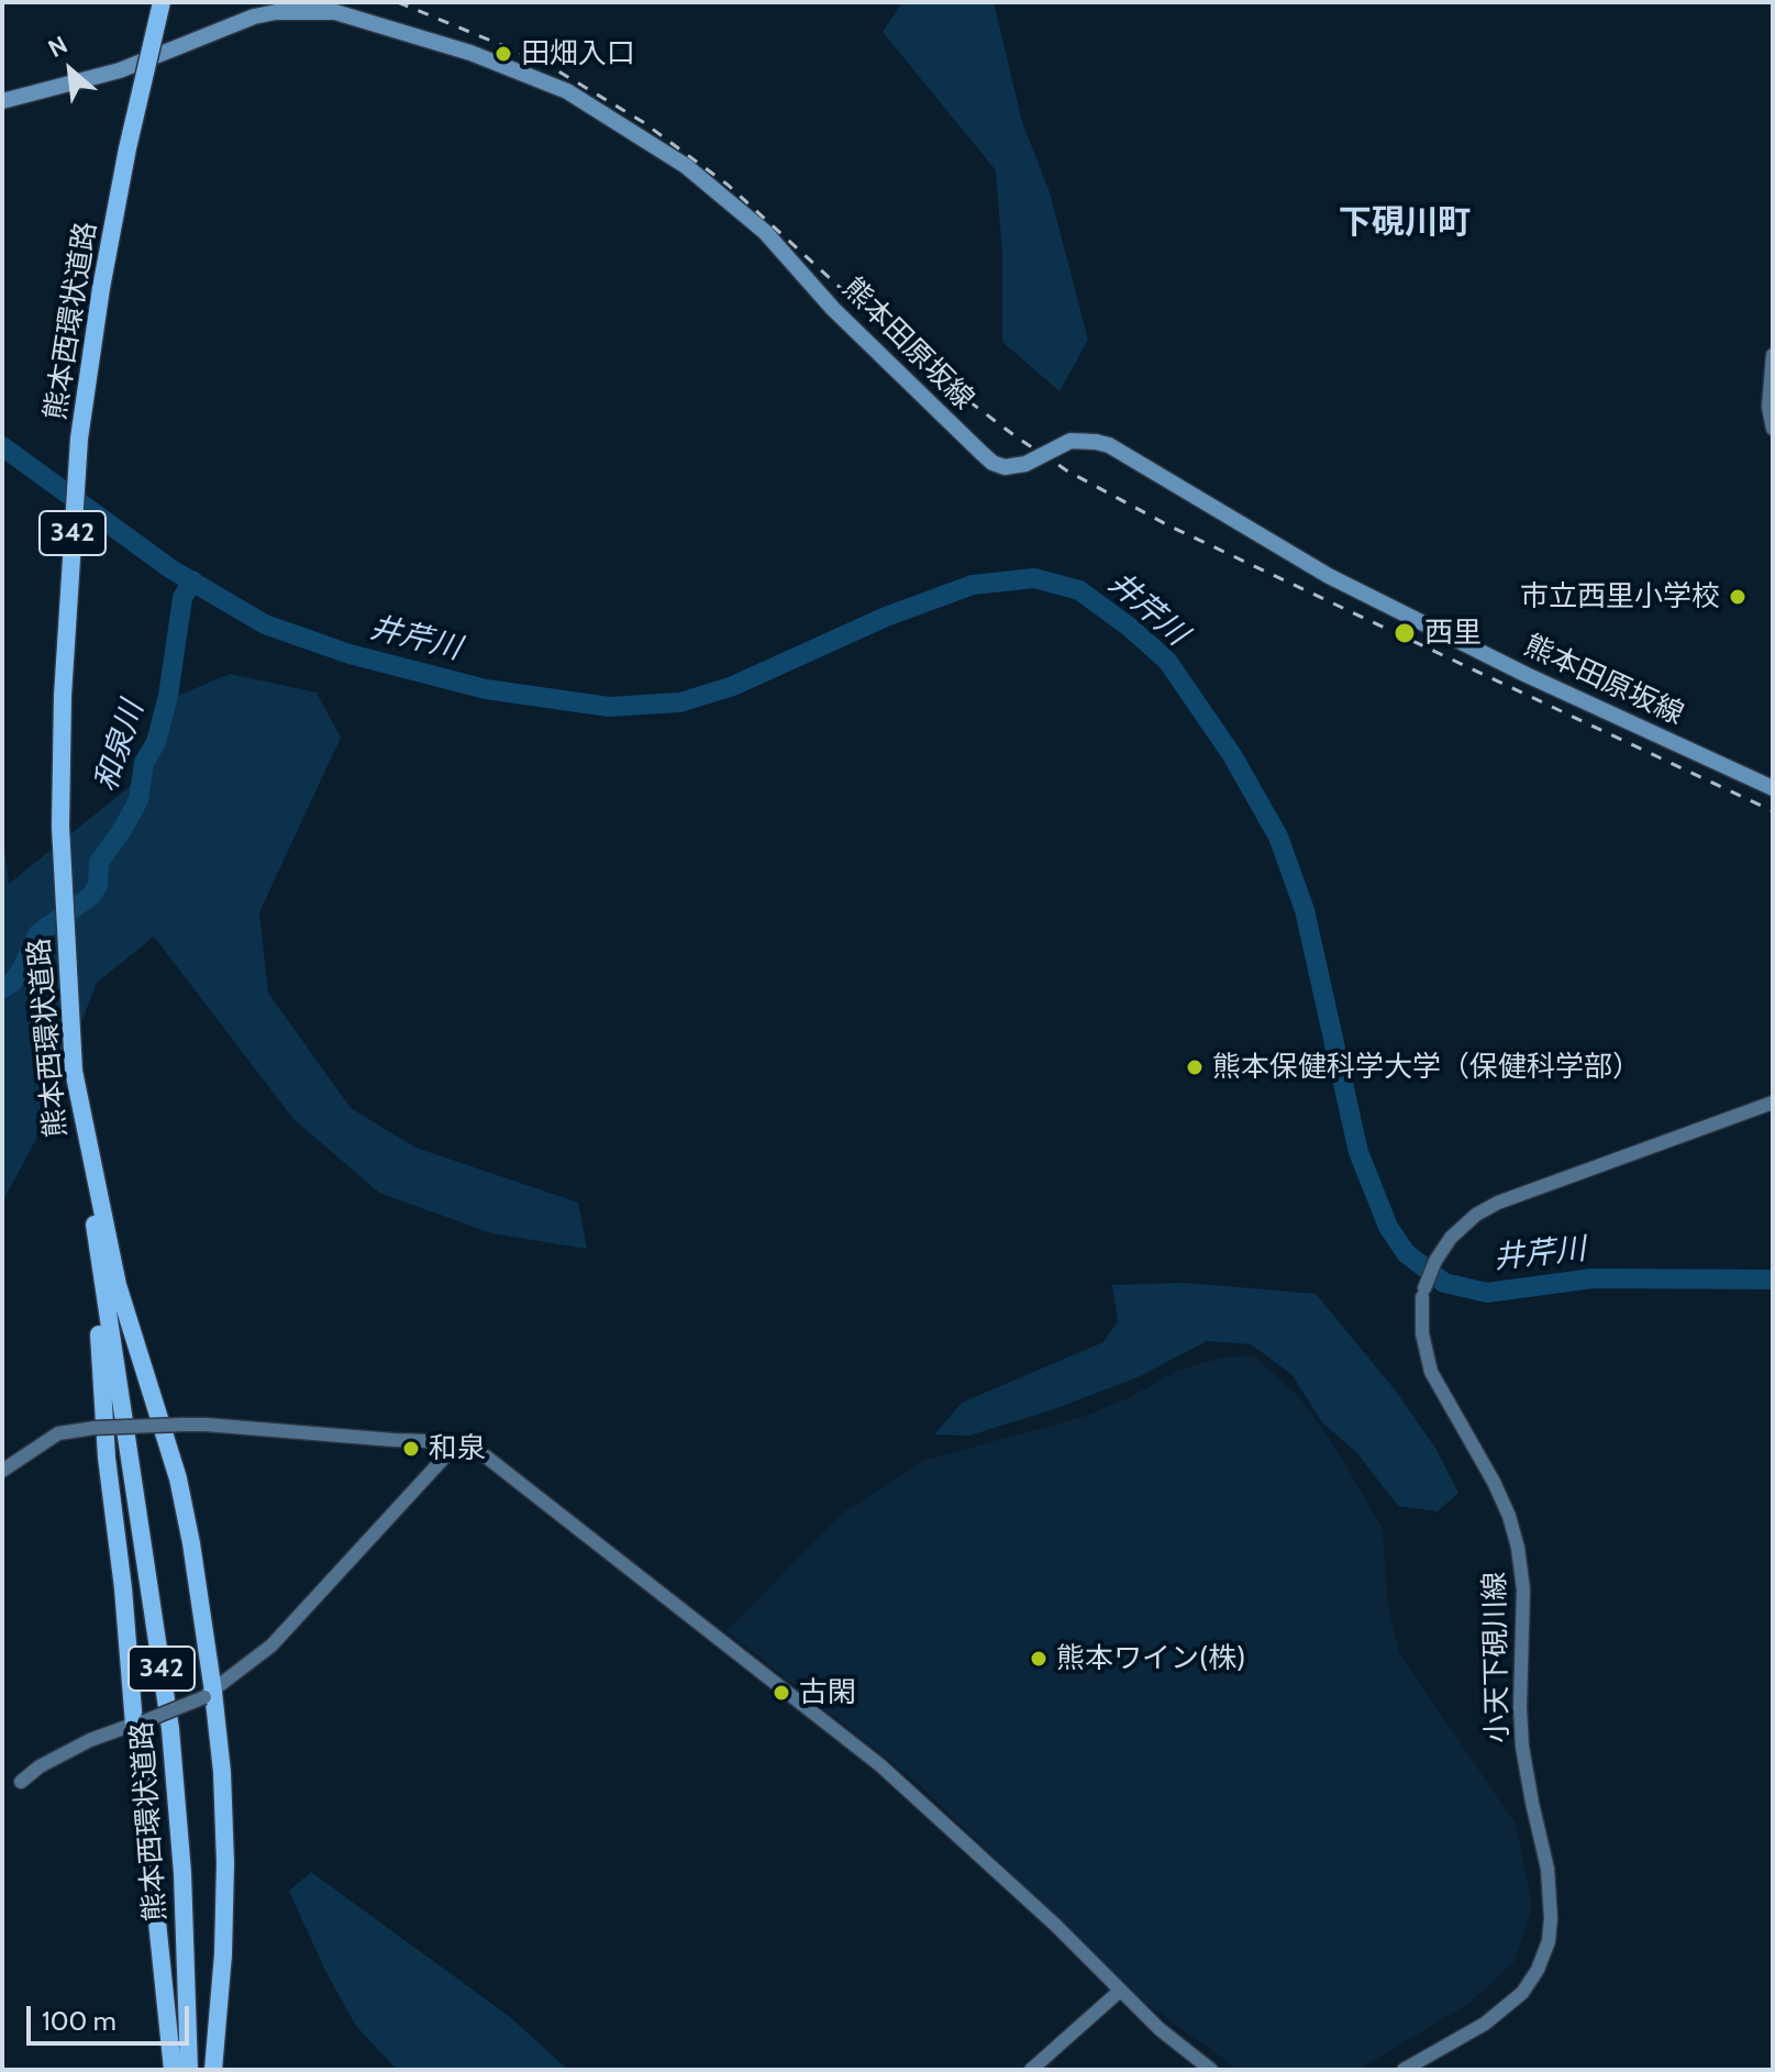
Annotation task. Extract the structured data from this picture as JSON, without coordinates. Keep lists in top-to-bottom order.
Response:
{
  "streets": {
    "highway": ["熊本西環状道路", "342"],
    "main road": ["熊本田原坂線"],
    "street": ["小天下硯川線"]
  },
  "districts": ["下硯川町"],
  "water": ["井芹川", "和泉川"],
  "places": [
    "田畑入口",
    "市立西里小学校",
    "西里",
    "熊本保健科学大学（保健科学部）",
    "和泉",
    "熊本ワイン(株)",
    "古閑"
  ],
  "scale_bar": "100 m",
  "north": "top left"
}
